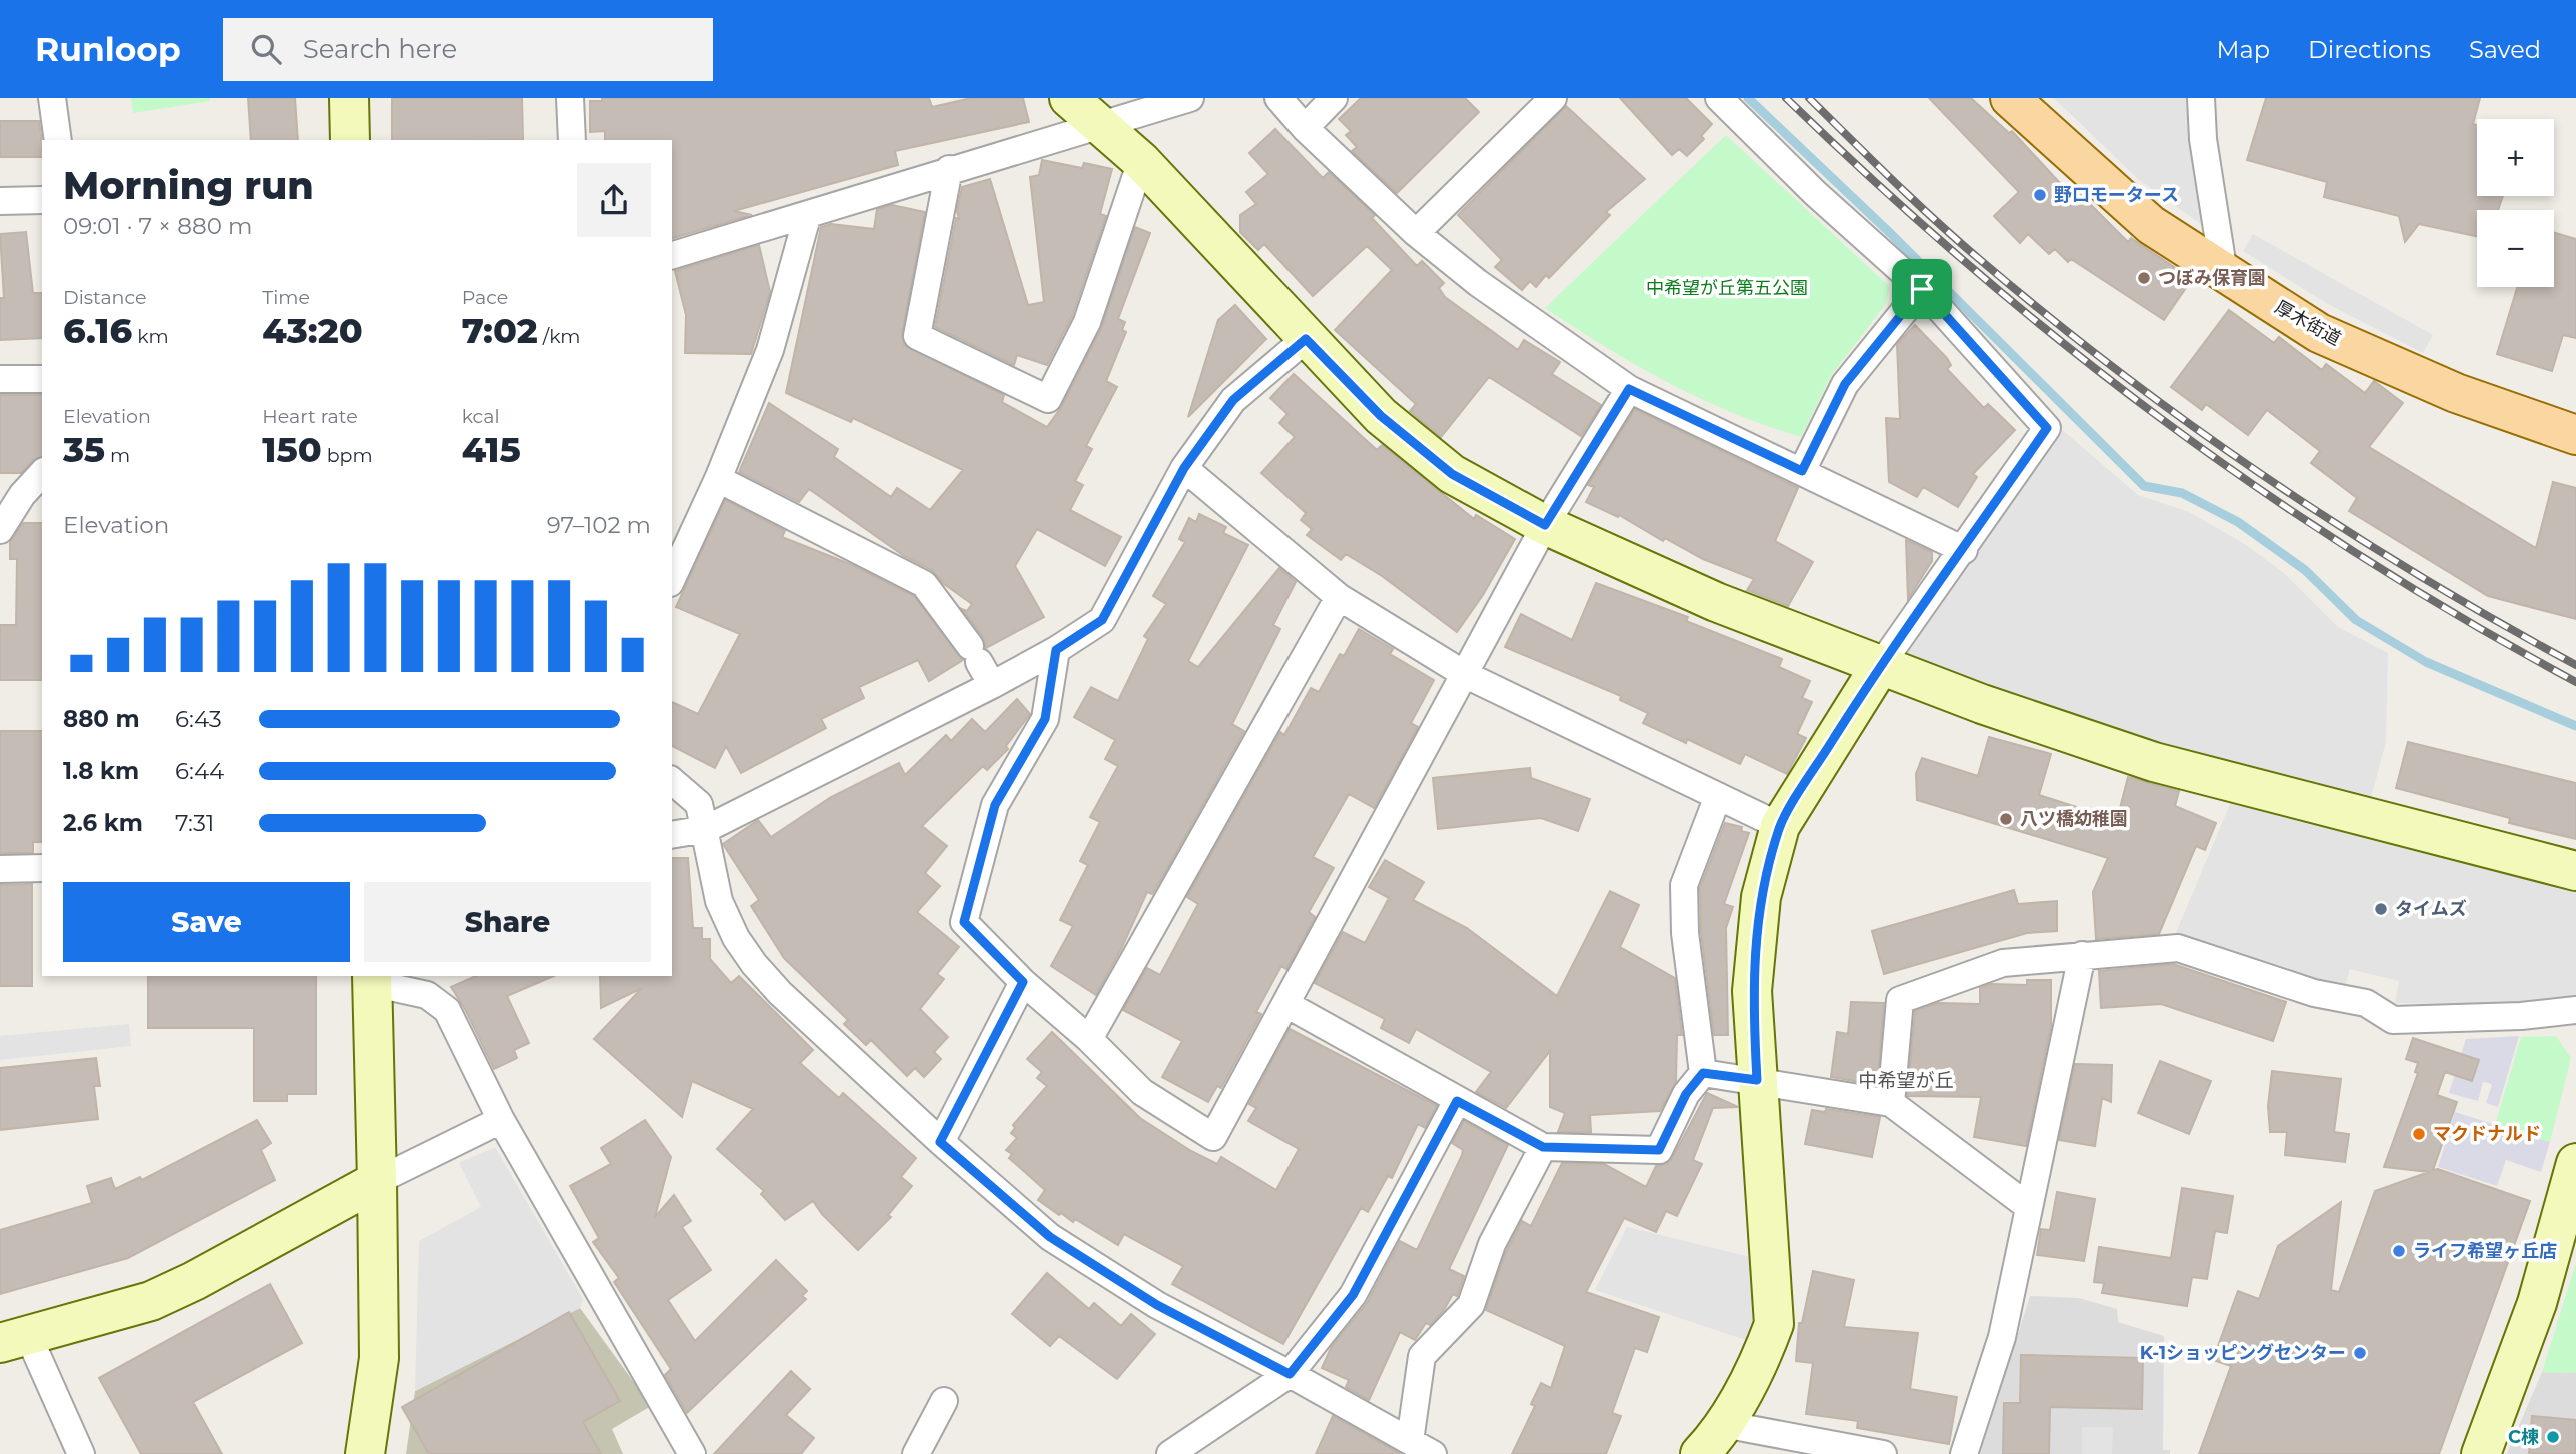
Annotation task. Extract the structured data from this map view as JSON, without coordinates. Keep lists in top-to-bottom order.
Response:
{
  "streets": {
    "main road": ["厚木街道"]
  },
  "districts": ["中希望が丘"],
  "parks": ["中希望が丘第五公園"],
  "places": [
    "野口モータース",
    "つぼみ保育園",
    "八ツ橋幼稚園",
    "タイムズ",
    "マクドナルド",
    "ライフ希望ヶ丘店",
    "K-1ショッピングセンター",
    "C棟"
  ],
  "page": {
    "header": "Runloop",
    "search": "Search here",
    "nav": ["Map", "Directions", "Saved"],
    "map_buttons": ["+", "−"],
    "heading": ["Morning run", "09:01 · 7 × 880 m"],
    "stats": [
      ["Distance", "6.16 km"],
      ["Time", "43:20"],
      ["Pace", "7:02 /km"],
      ["Elevation", "35 m"],
      ["Heart rate", "150 bpm"],
      ["kcal", "415"]
    ],
    "chart": ["Elevation", "97–102 m"],
    "list": [
      {
        "name": "880 m",
        "note": "6:43"
      },
      {
        "name": "1.8 km",
        "note": "6:44"
      },
      {
        "name": "2.6 km",
        "note": "7:31"
      }
    ],
    "buttons": ["Save", "Share"]
  }
}
